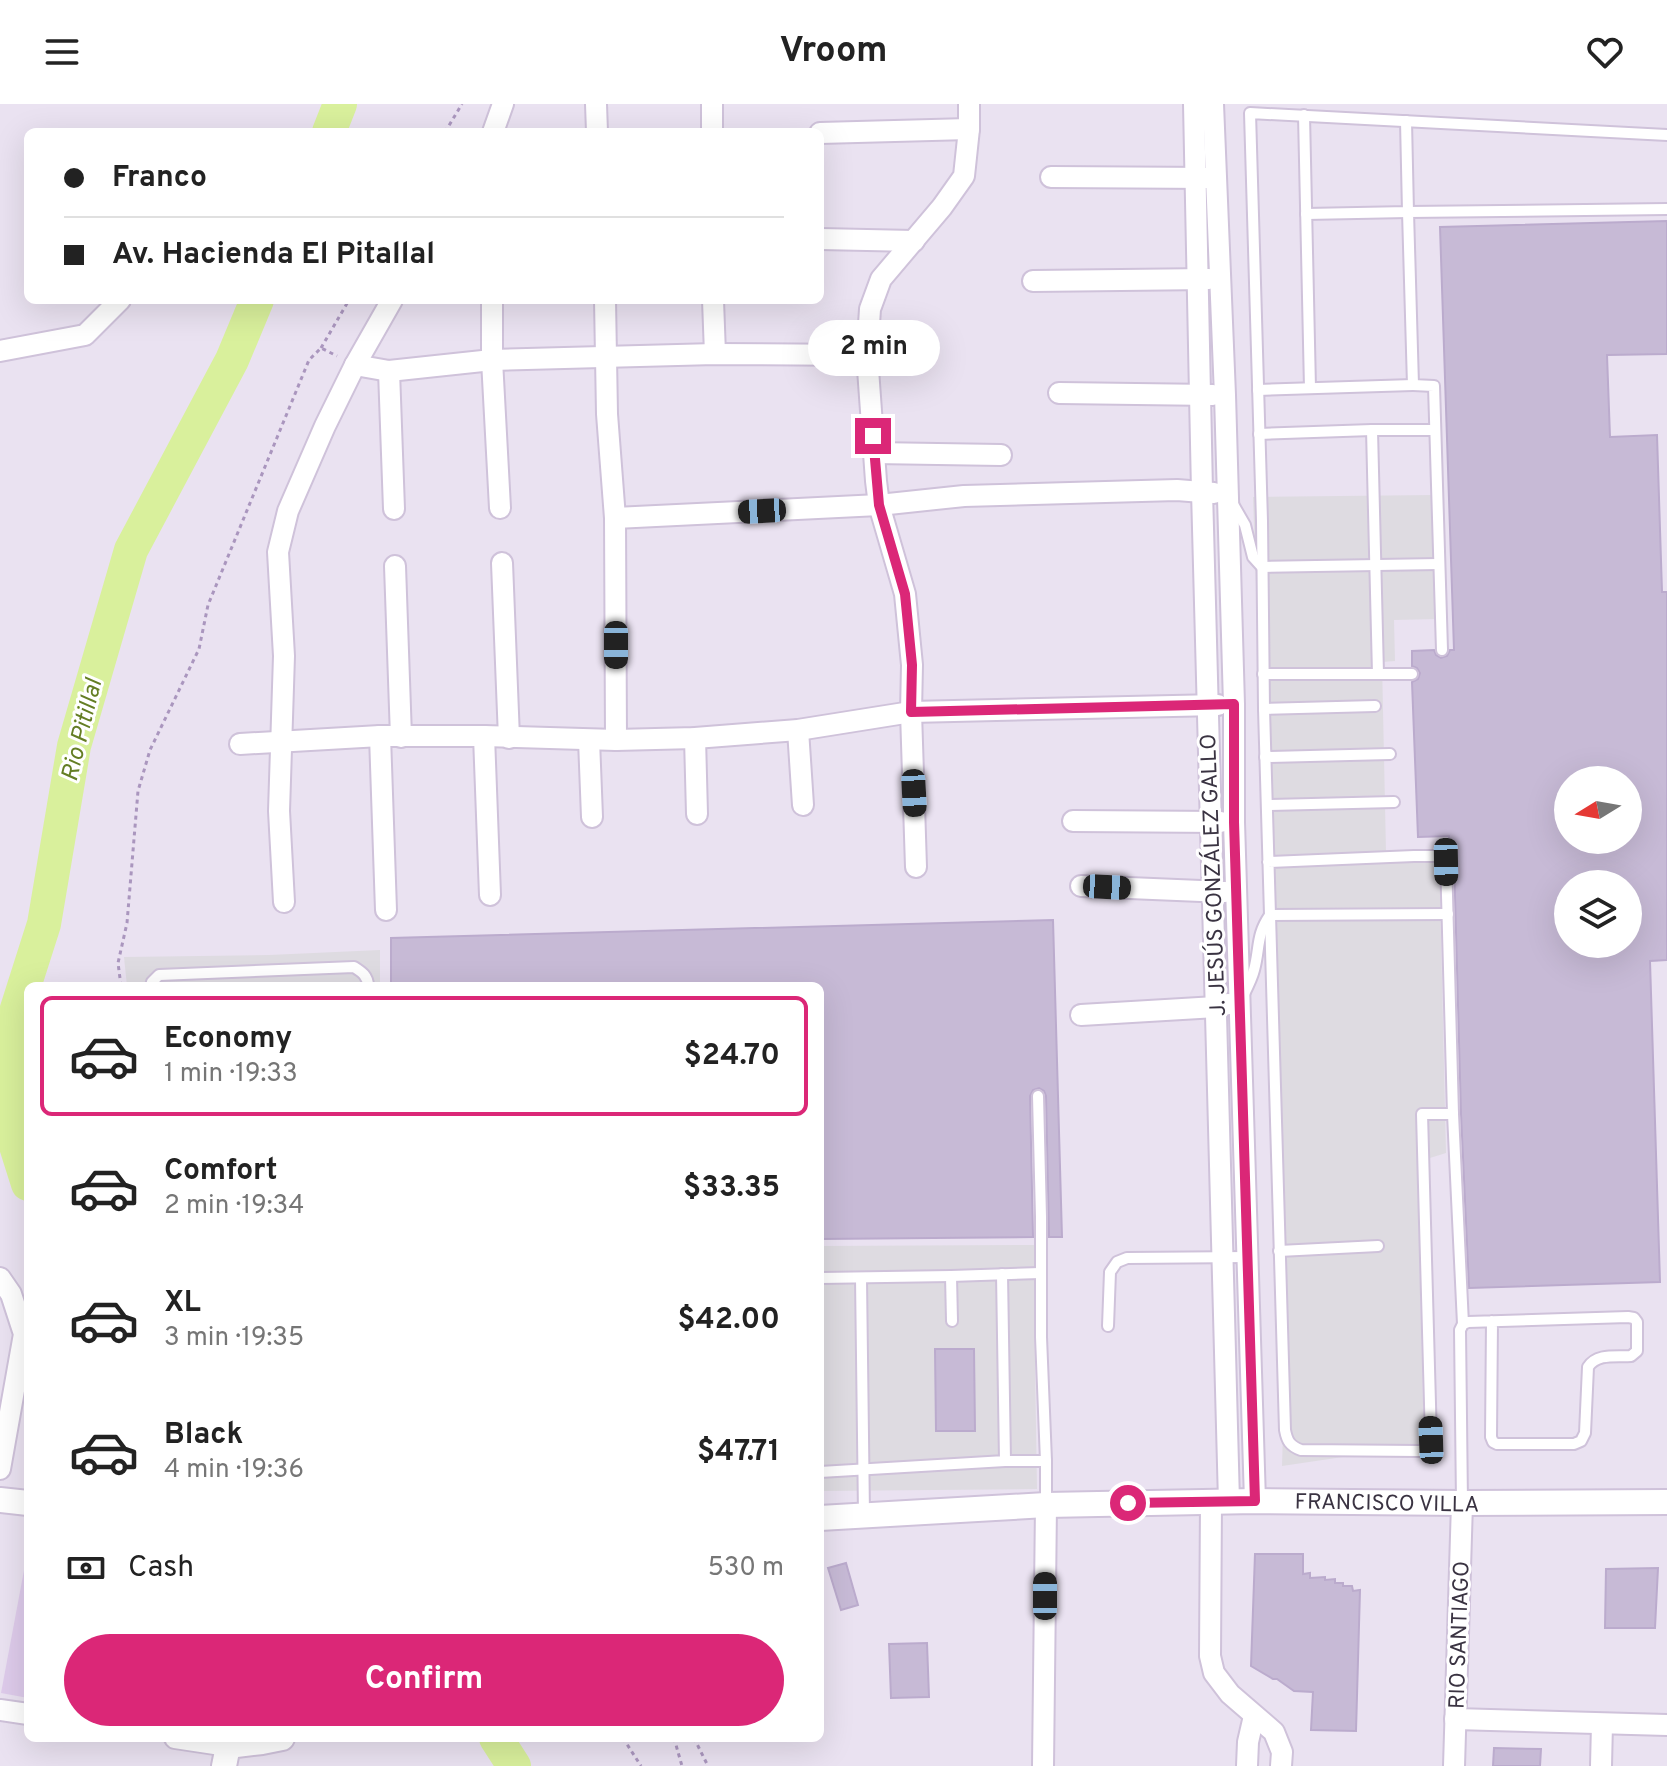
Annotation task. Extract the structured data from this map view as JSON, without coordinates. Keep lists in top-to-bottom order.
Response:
{
  "streets": {
    "street": ["J. JESÚS GONZÁLEZ GALLO", "FRANCISCO VILLA", "RIO SANTIAGO"]
  },
  "crossings": [
    ["J. JESÚS GONZÁLEZ GALLO", "FRANCISCO VILLA"],
    ["FRANCISCO VILLA", "RIO SANTIAGO"]
  ],
  "water": ["Rio Pitillal"],
  "north": "left",
  "page": {
    "header": "Vroom",
    "banner": ["Franco", "Av. Hacienda El Pitallal"],
    "bubble": "2 min",
    "list": [
      {
        "name": "Economy",
        "note": "1 min · 19:33",
        "value": "$24.70"
      },
      {
        "name": "Comfort",
        "note": "2 min · 19:34",
        "value": "$33.35"
      },
      {
        "name": "XL",
        "note": "3 min · 19:35",
        "value": "$42.00"
      },
      {
        "name": "Black",
        "note": "4 min · 19:36",
        "value": "$47.71"
      }
    ],
    "pay": ["Cash", "530 m"],
    "buttons": "Confirm"
  }
}
